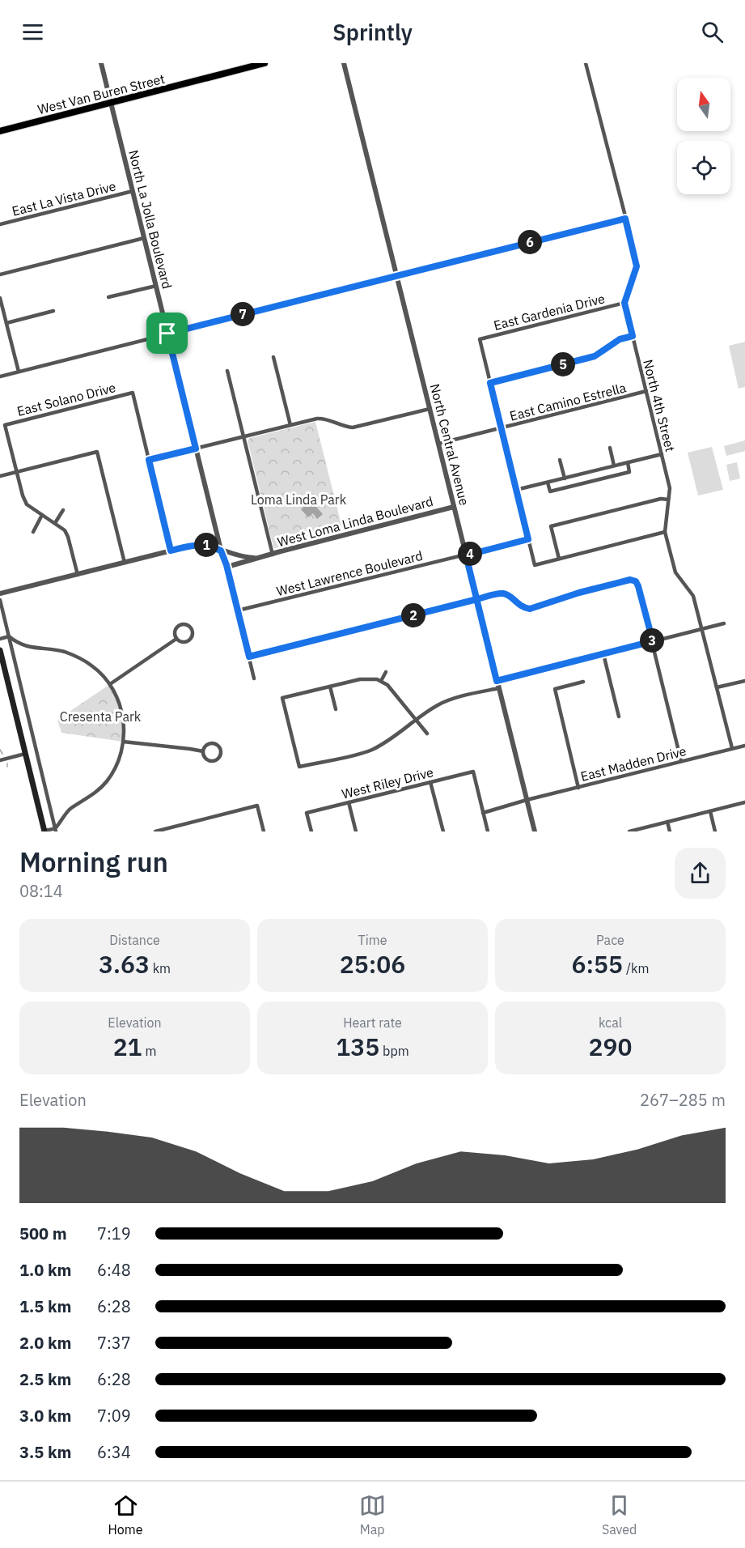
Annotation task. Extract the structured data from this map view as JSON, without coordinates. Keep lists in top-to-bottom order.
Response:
{
  "streets": {
    "main road": ["West Van Buren Street"],
    "street": [
      "East La Vista Drive",
      "North La Jolla Boulevard",
      "East Gardenia Drive",
      "East Solano Drive",
      "East Camino Estrella",
      "North 4th Street",
      "North Central Avenue",
      "West Loma Linda Boulevard",
      "West Lawrence Boulevard",
      "East Madden Drive",
      "West Riley Drive"
    ]
  },
  "crossings": [
    ["West Van Buren Street", "North La Jolla Boulevard"],
    ["East La Vista Drive", "North La Jolla Boulevard"],
    ["North La Jolla Boulevard", "West Loma Linda Boulevard"],
    ["East Gardenia Drive", "North 4th Street"],
    ["East Camino Estrella", "North 4th Street"],
    ["East Camino Estrella", "North Central Avenue"],
    ["North 4th Street", "East Madden Drive"],
    ["North Central Avenue", "West Loma Linda Boulevard"],
    ["North Central Avenue", "West Lawrence Boulevard"],
    ["North Central Avenue", "East Madden Drive"],
    ["East Madden Drive", "West Riley Drive"]
  ],
  "parks": ["Loma Linda Park", "Cresenta Park"],
  "north": "top",
  "page": {
    "header": "Sprintly",
    "pins": [
      "6",
      "7",
      "5",
      "1",
      "4",
      "2",
      "3"
    ],
    "heading": ["Morning run", "08:14"],
    "stats": [
      ["Distance", "3.63 km"],
      ["Time", "25:06"],
      ["Pace", "6:55 /km"],
      ["Elevation", "21 m"],
      ["Heart rate", "135 bpm"],
      ["kcal", "290"]
    ],
    "chart": ["Elevation", "267–285 m"],
    "list": [
      {
        "name": "500 m",
        "note": "7:19"
      },
      {
        "name": "1.0 km",
        "note": "6:48"
      },
      {
        "name": "1.5 km",
        "note": "6:28"
      },
      {
        "name": "2.0 km",
        "note": "7:37"
      },
      {
        "name": "2.5 km",
        "note": "6:28"
      },
      {
        "name": "3.0 km",
        "note": "7:09"
      },
      {
        "name": "3.5 km",
        "note": "6:34"
      }
    ],
    "tabs": ["Home", "Map", "Saved"]
  }
}
